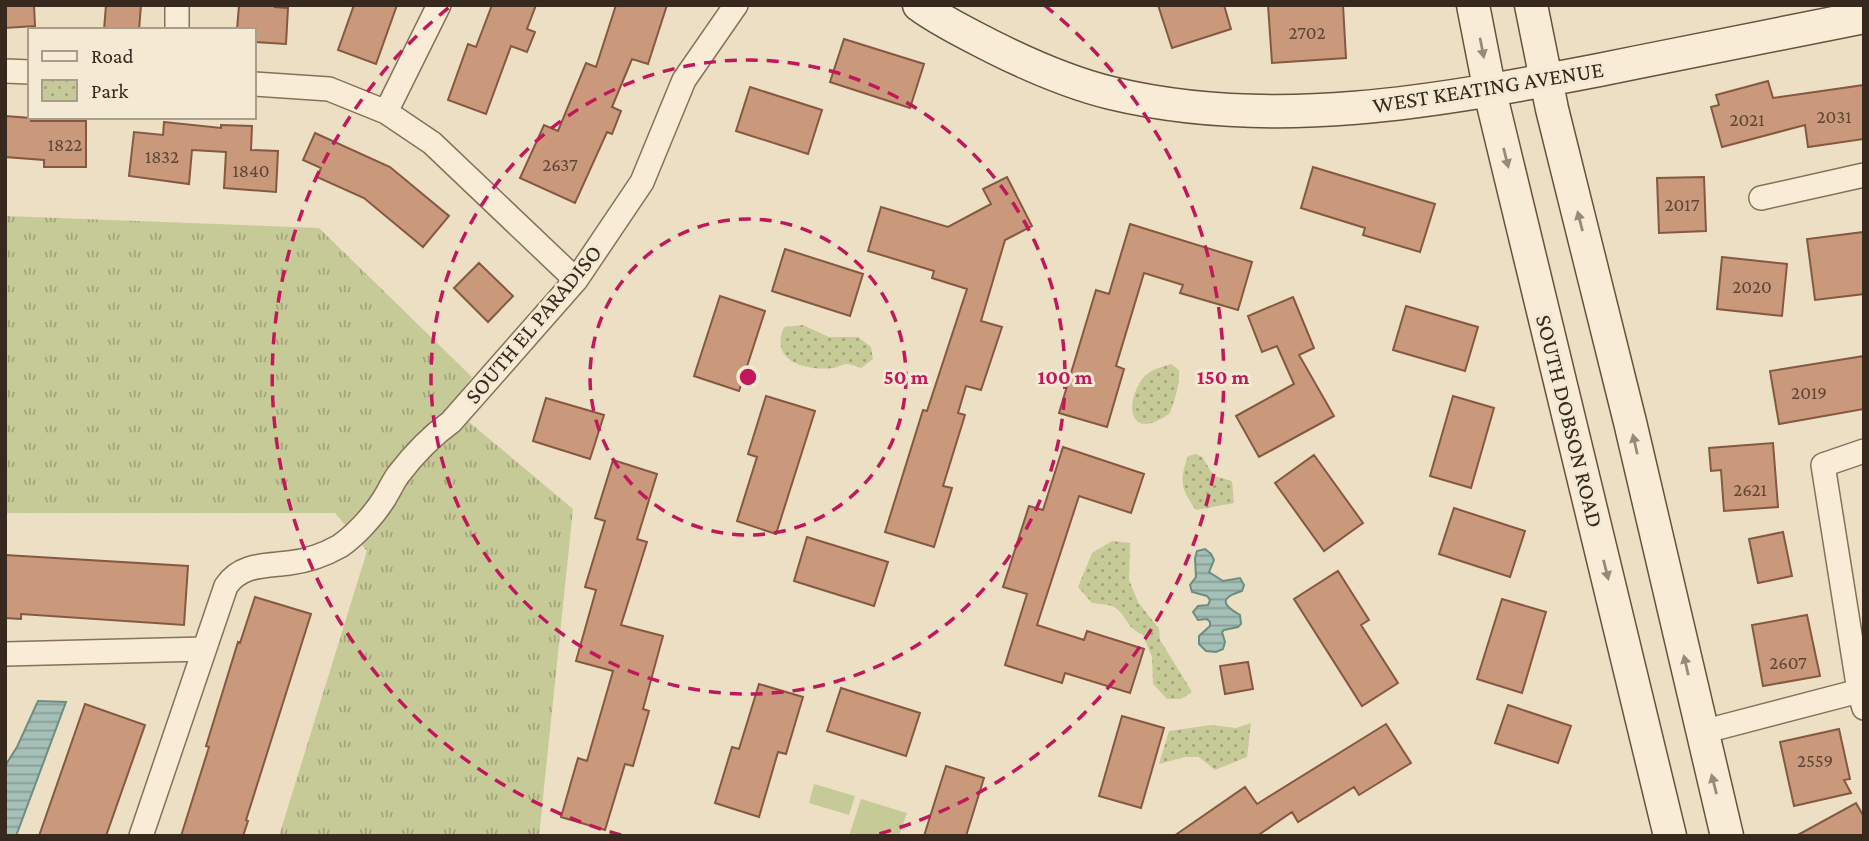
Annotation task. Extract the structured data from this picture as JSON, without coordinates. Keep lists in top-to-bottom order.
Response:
{
  "streets": {
    "main road": ["WEST KEATING AVENUE", "SOUTH DOBSON ROAD"],
    "street": ["SOUTH EL PARADISO"]
  },
  "crossings": [
    ["WEST KEATING AVENUE", "SOUTH DOBSON ROAD"]
  ],
  "house_numbers": [
    "2702",
    "2031",
    "2021",
    "1822",
    "1832",
    "2637",
    "1840",
    "2017",
    "2020",
    "2019",
    "2621",
    "2607",
    "2559"
  ],
  "legend": ["Road", "Park"],
  "rings": ["50 m", "100 m", "150 m"]
}
